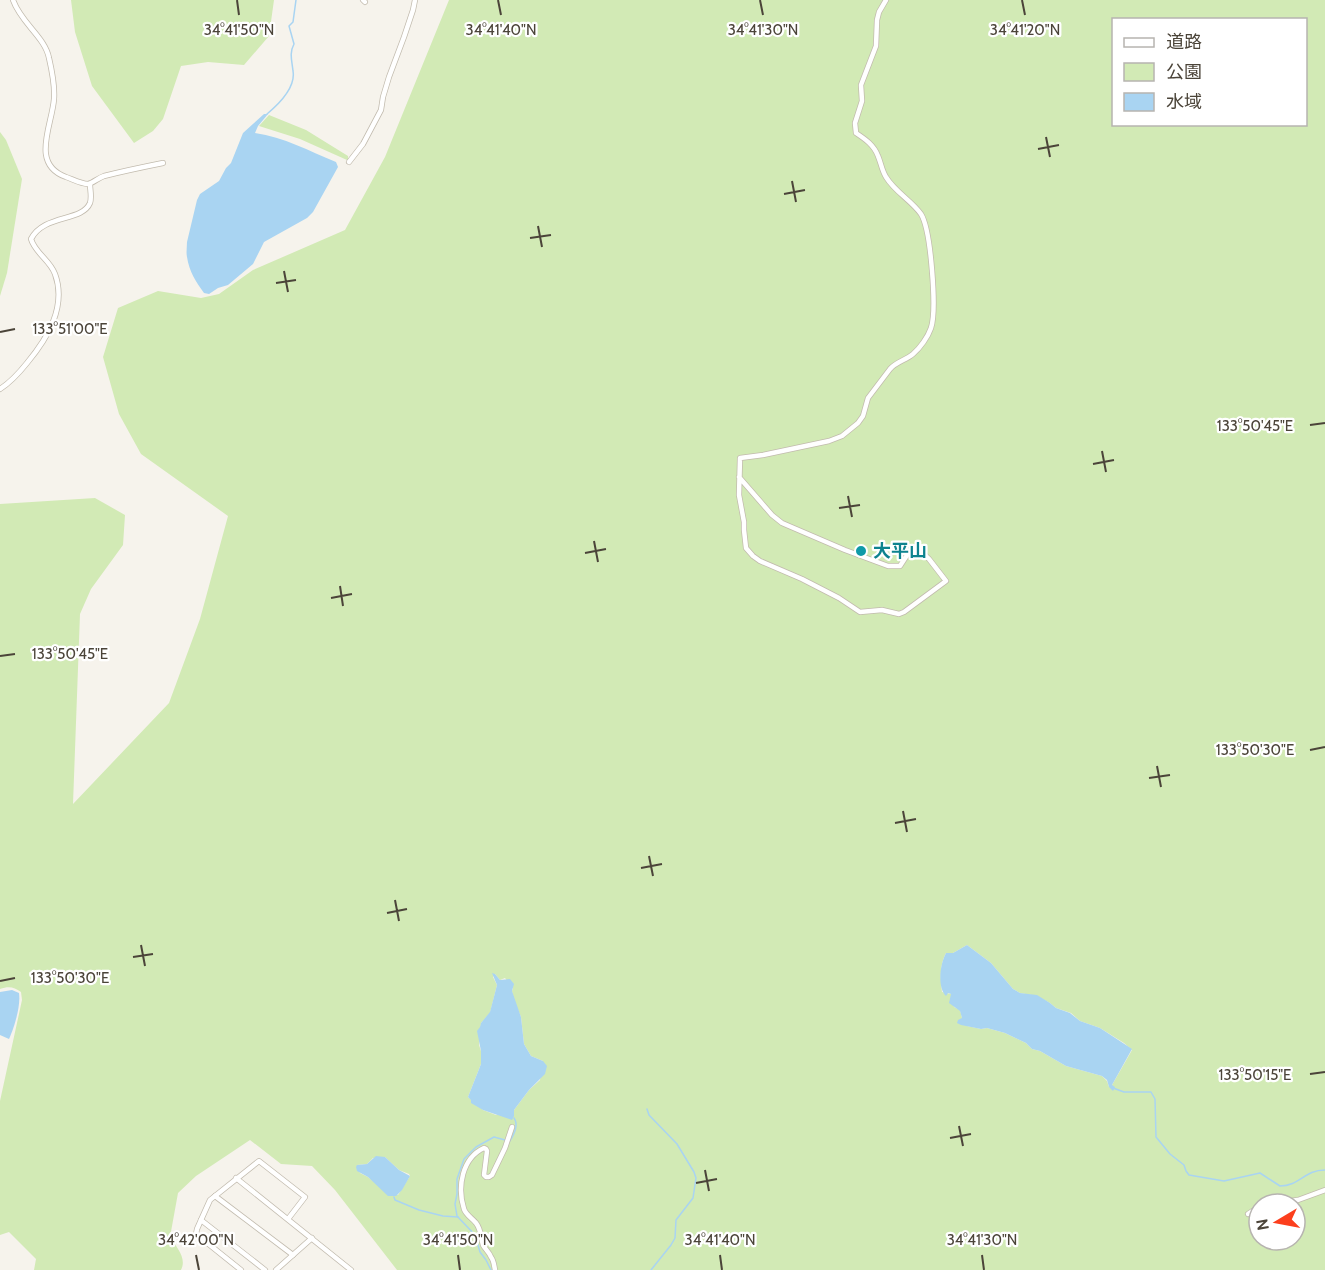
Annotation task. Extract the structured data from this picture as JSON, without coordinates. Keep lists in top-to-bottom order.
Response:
{
  "places": ["大平山"],
  "legend": ["道路", "公園", "水域"],
  "north": "left",
  "coordinates": [
    "34°41'50\"N",
    "34°41'40\"N",
    "34°41'30\"N",
    "34°41'20\"N",
    "133°51'00\"E",
    "133°50'45\"E",
    "133°50'30\"E",
    "133°50'15\"E",
    "34°42'00\"N"
  ]
}
